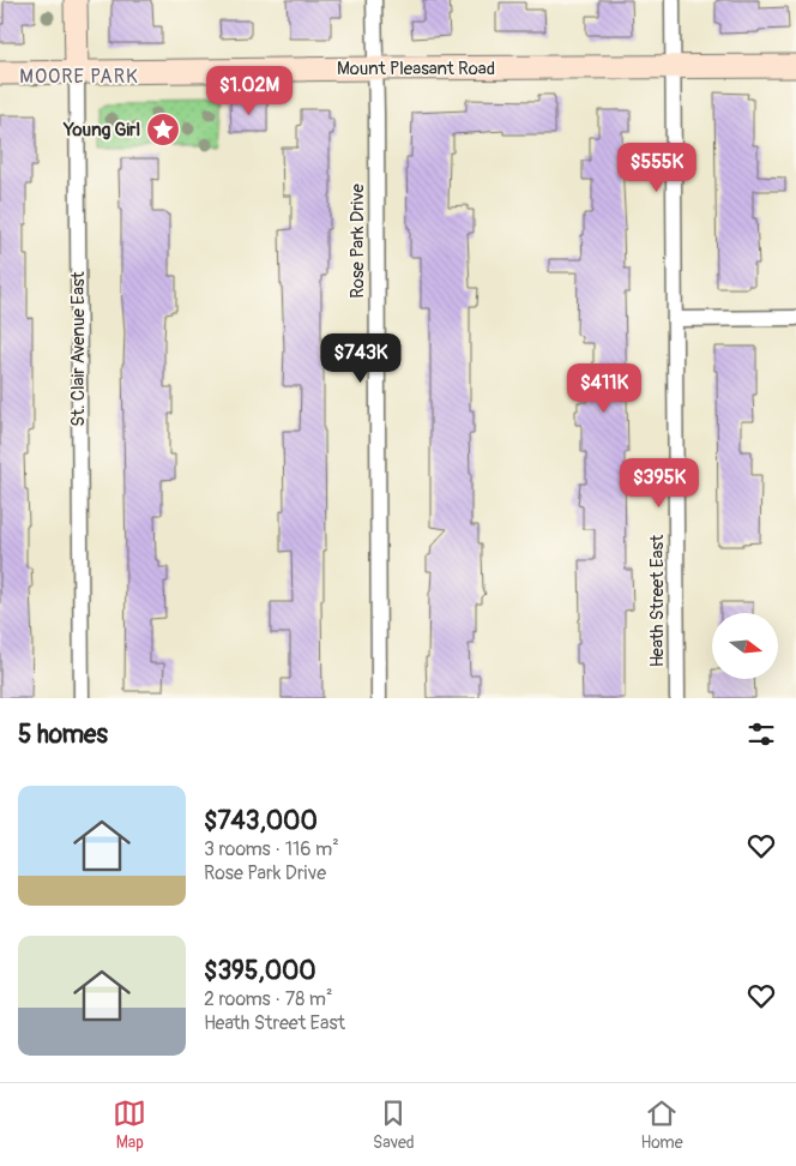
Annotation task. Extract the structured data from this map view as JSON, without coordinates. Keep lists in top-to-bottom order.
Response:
{
  "streets": {
    "main road": ["Mount Pleasant Road", "St. Clair Avenue East"],
    "street": ["Rose Park Drive", "Heath Street East"]
  },
  "crossings": [
    ["Mount Pleasant Road", "Rose Park Drive"],
    ["Mount Pleasant Road", "St. Clair Avenue East"],
    ["Mount Pleasant Road", "Heath Street East"]
  ],
  "districts": ["MOORE PARK"],
  "places": {
    "place": ["Young Girl"]
  },
  "north": "right",
  "page": {
    "price": [
      "$1.02M",
      "$555K",
      "$743K",
      "$411K",
      "$395K"
    ],
    "heading": "5 homes",
    "list": [
      {
        "name": "$743,000",
        "note": "3 rooms · 116 m² · Rose Park Drive"
      },
      {
        "name": "$395,000",
        "note": "2 rooms · 78 m² · Heath Street East"
      }
    ],
    "tabs": ["Map", "Saved", "Home"]
  }
}
